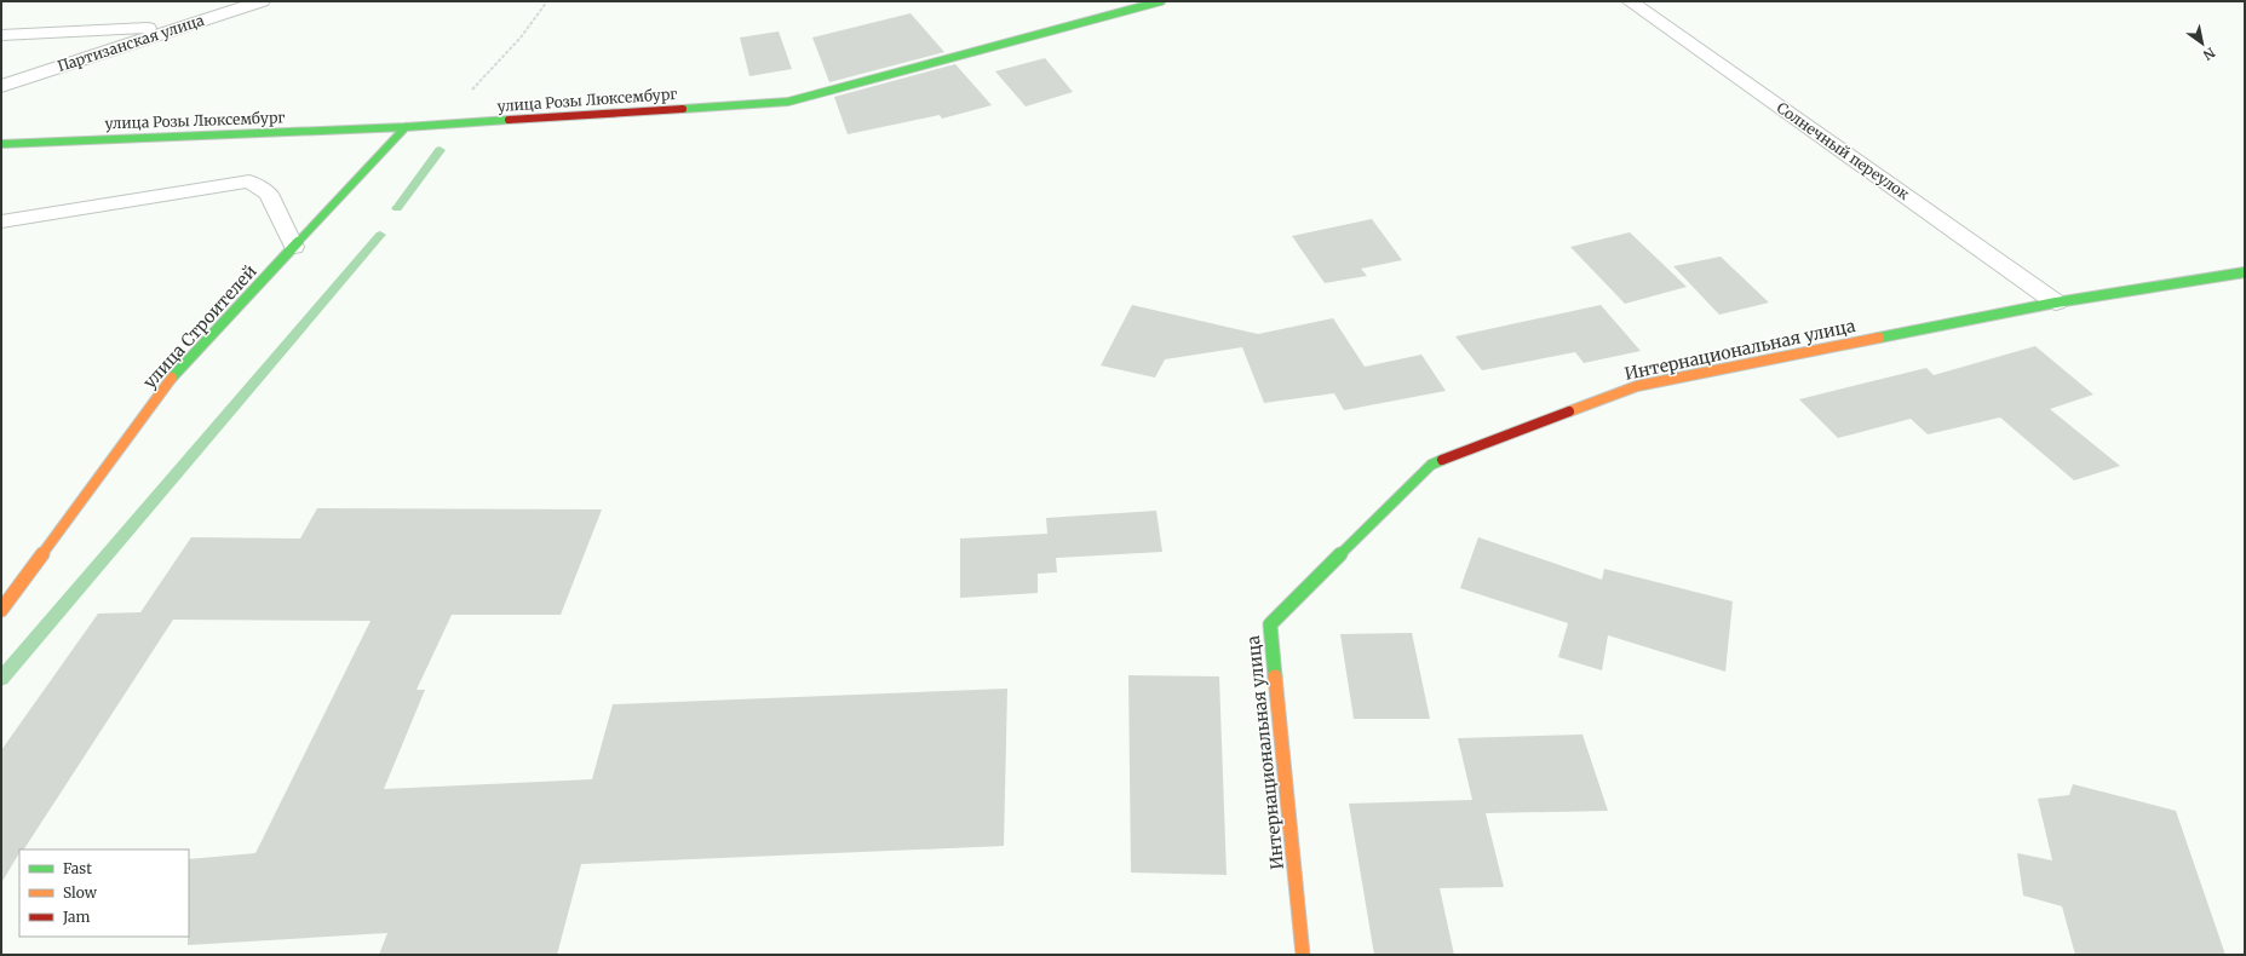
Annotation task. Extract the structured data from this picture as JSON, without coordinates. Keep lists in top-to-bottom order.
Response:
{
  "streets": {
    "street": [
      "Партизанская улица",
      "улица Розы Люксембург",
      "Солнечный переулок",
      "улица Строителей",
      "Интернациональная улица"
    ]
  },
  "crossings": [
    ["улица Розы Люксембург", "улица Строителей"],
    ["Солнечный переулок", "Интернациональная улица"]
  ],
  "legend": ["Fast", "Slow", "Jam"],
  "north": "bottom right"
}
